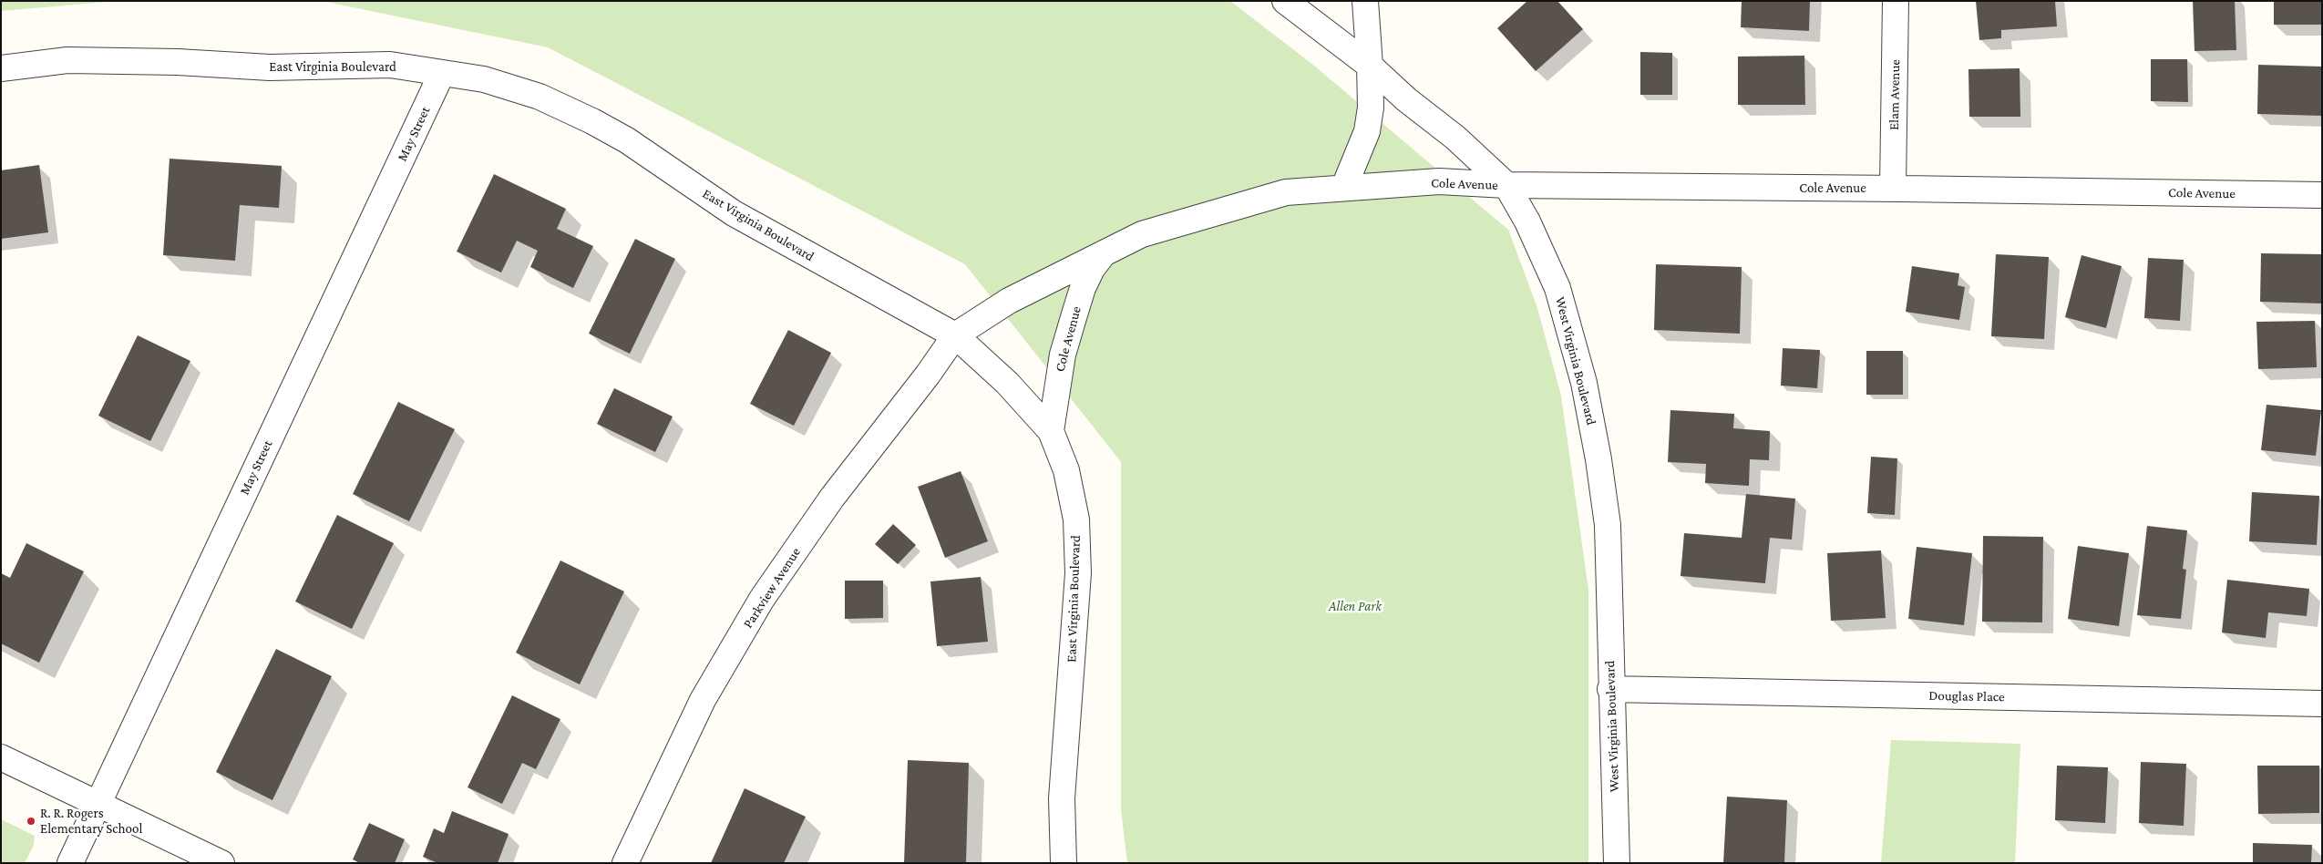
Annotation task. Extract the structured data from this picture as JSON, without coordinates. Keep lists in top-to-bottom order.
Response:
{
  "streets": {
    "street": [
      "East Virginia Boulevard",
      "Elam Avenue",
      "May Street",
      "Cole Avenue",
      "West Virginia Boulevard",
      "Parkview Avenue",
      "Douglas Place"
    ]
  },
  "crossings": [
    ["East Virginia Boulevard", "May Street"],
    ["East Virginia Boulevard", "Cole Avenue"],
    ["East Virginia Boulevard", "Parkview Avenue"],
    ["Elam Avenue", "Cole Avenue"],
    ["Cole Avenue", "West Virginia Boulevard"],
    ["Cole Avenue", "Parkview Avenue"],
    ["West Virginia Boulevard", "Douglas Place"]
  ],
  "parks": ["Allen Park"],
  "places": ["R. R. Rogers Elementary School"]
}
